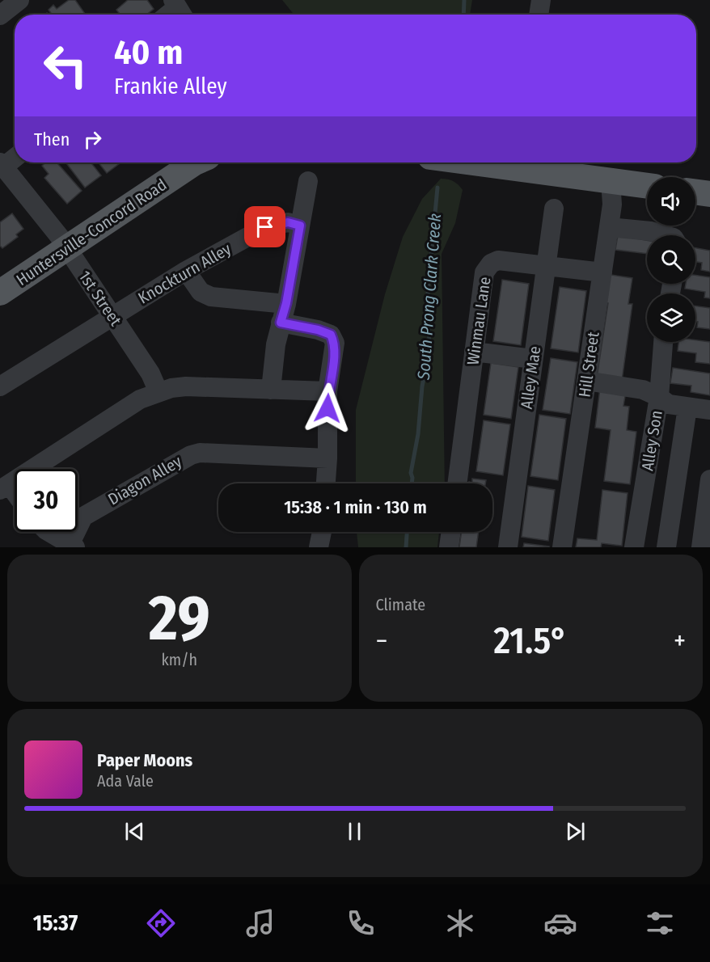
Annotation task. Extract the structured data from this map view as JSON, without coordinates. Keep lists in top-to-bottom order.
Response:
{
  "streets": {
    "main road": ["Huntersville-Concord Road"],
    "street": [
      "Knockturn Alley",
      "1st Street",
      "Winmau Lane",
      "Hill Street",
      "Alley Mae",
      "Alley Son",
      "Diagon Alley"
    ]
  },
  "crossings": [
    ["Huntersville-Concord Road", "1st Street"],
    ["Knockturn Alley", "1st Street"],
    ["Winmau Lane", "Hill Street"],
    ["Winmau Lane", "Alley Mae"]
  ],
  "water": ["South Prong Clark Creek"],
  "page": {
    "turn": ["40 m", "Frankie Alley"],
    "then": "Then",
    "limit": "30",
    "trip": "15:38 · 1 min · 130 m",
    "tile": [
      ["29", "km/h"],
      "Climate"
    ],
    "heat": ["−", "21.5°", "+"],
    "song": ["Paper Moons", "Ada Vale"],
    "tabs": "15:37"
  }
}
